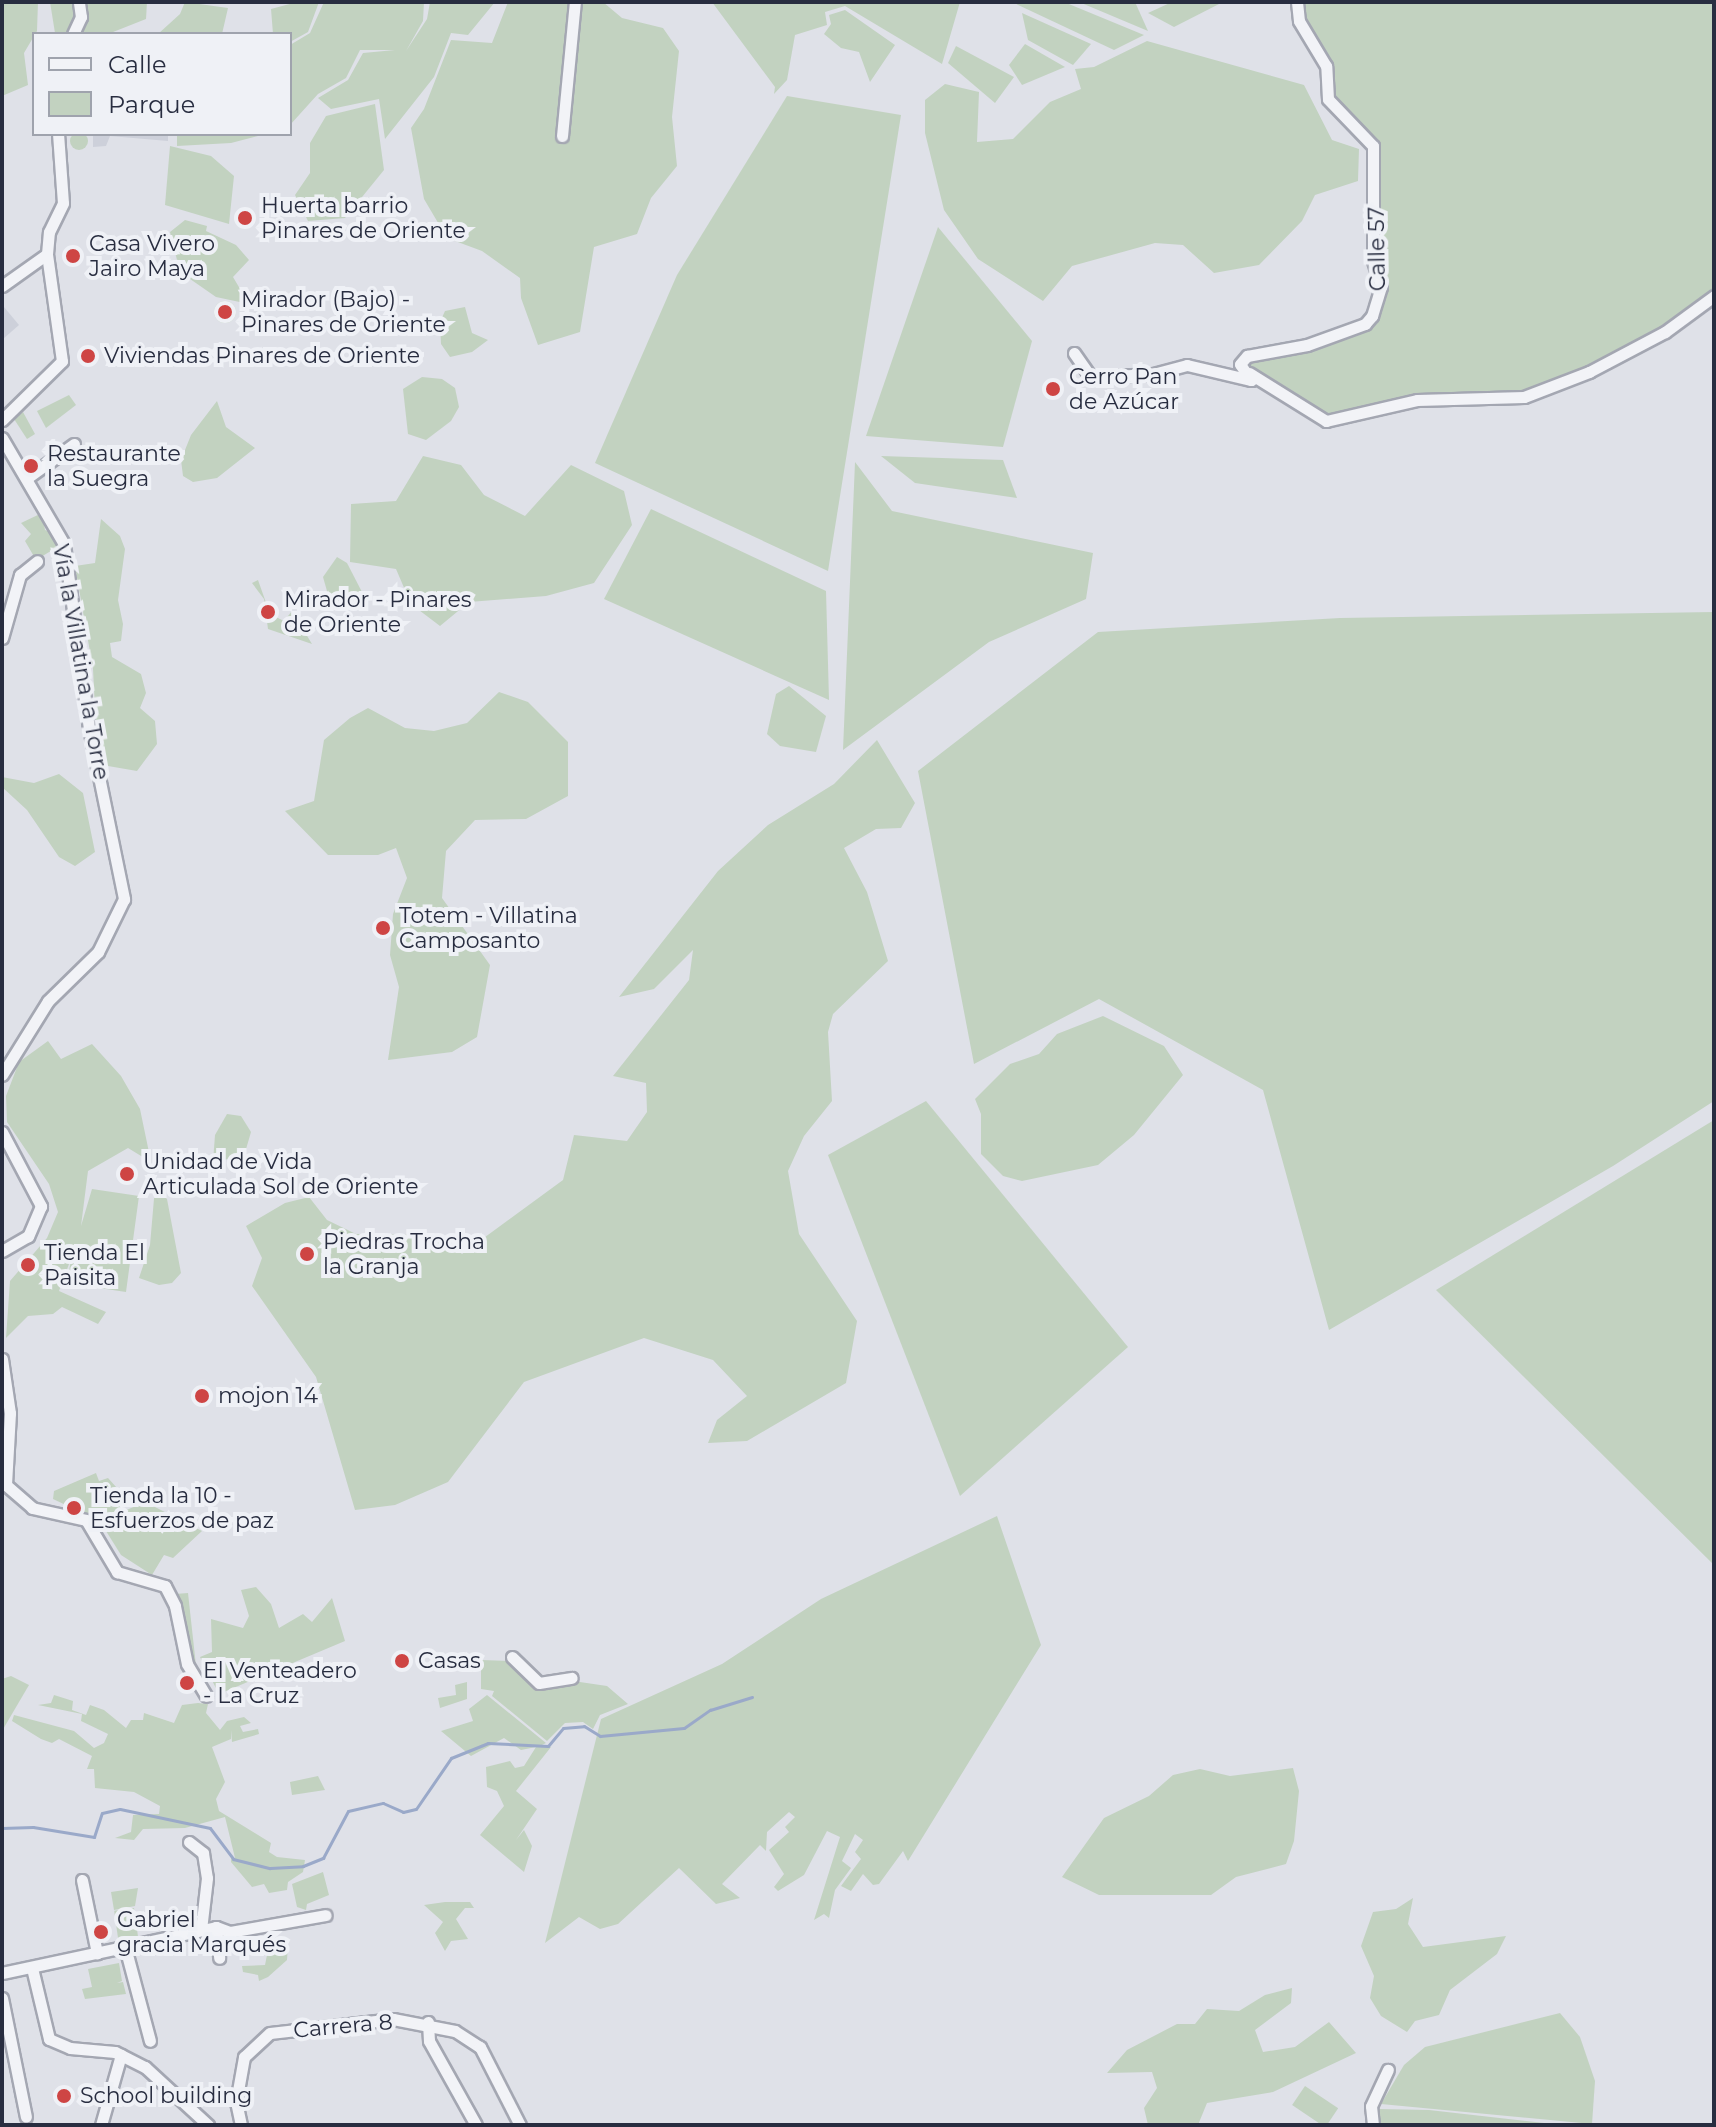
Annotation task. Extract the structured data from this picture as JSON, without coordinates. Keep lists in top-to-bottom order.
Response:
{
  "streets": {
    "street": ["Calle 57", "Vía la Villatina la Torre", "Carrera 8"]
  },
  "places": [
    "Huerta barrio Pinares de Oriente",
    "Casa Vivero Jairo Maya",
    "Mirador (Bajo) - Pinares de Oriente",
    "Viviendas Pinares de Oriente",
    "Cerro Pan de Azúcar",
    "Restaurante la Suegra",
    "Mirador - Pinares de Oriente",
    "Totem - Villatina Camposanto",
    "Unidad de Vida Articulada Sol de Oriente",
    "Piedras Trocha la Granja",
    "Tienda El Paisita",
    "mojon 14",
    "Tienda la 10 - Esfuerzos de paz",
    "Casas",
    "El Venteadero - La Cruz",
    "Gabriel gracia Marqués",
    "School building"
  ],
  "legend": ["Calle", "Parque"]
}
